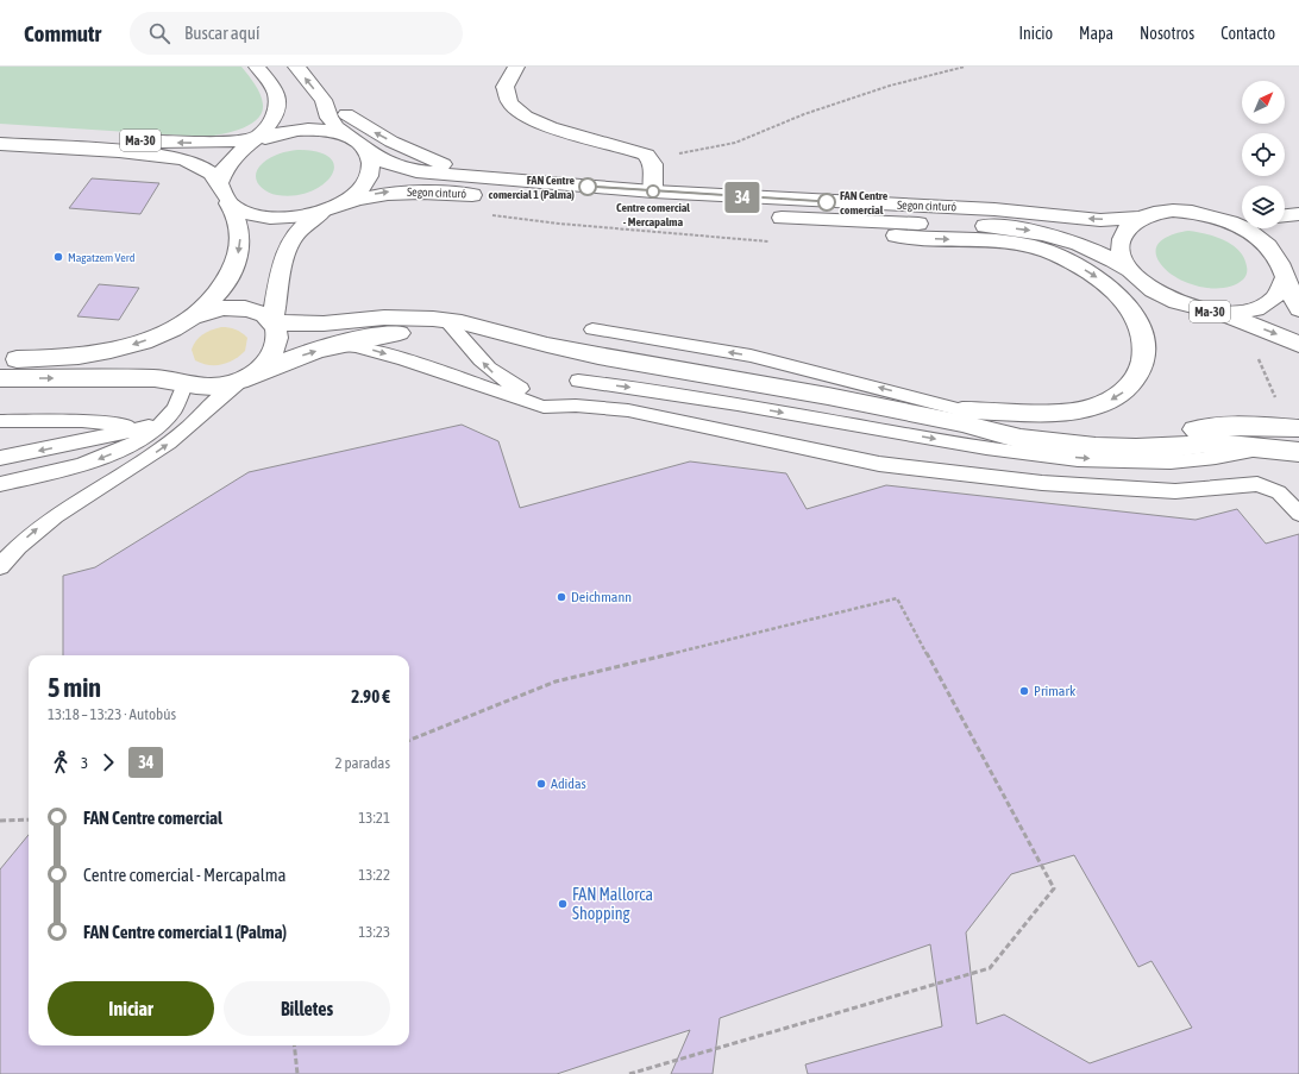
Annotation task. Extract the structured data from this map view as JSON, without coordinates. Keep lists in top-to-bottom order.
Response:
{
  "streets": {
    "main road": ["Ma-30", "Segon cinturó"]
  },
  "crossings": [
    ["Ma-30", "Segon cinturó"]
  ],
  "places": [
    "FAN Centre comercial 1 (Palma)",
    "Centre comercial - Mercapalma",
    "FAN Centre comercial",
    "Magatzem Verd",
    "Deichmann",
    "Primark",
    "Adidas",
    "FAN Mallorca Shopping"
  ],
  "lines": ["bus line 34"],
  "north": "top right",
  "page": {
    "header": "Commutr",
    "search": "Buscar aquí",
    "nav": [
      "Inicio",
      "Mapa",
      "Nosotros",
      "Contacto"
    ],
    "on_map": "34",
    "heading": ["5 min", "13:18 – 13:23 · Autobús", "2.90 €"],
    "legs": ["3", "34", "2 paradas"],
    "list": [
      {
        "name": "FAN Centre comercial",
        "value": "13:21"
      },
      {
        "name": "Centre comercial - Mercapalma",
        "value": "13:22"
      },
      {
        "name": "FAN Centre comercial 1 (Palma)",
        "value": "13:23"
      }
    ],
    "buttons": ["Iniciar", "Billetes"]
  }
}
